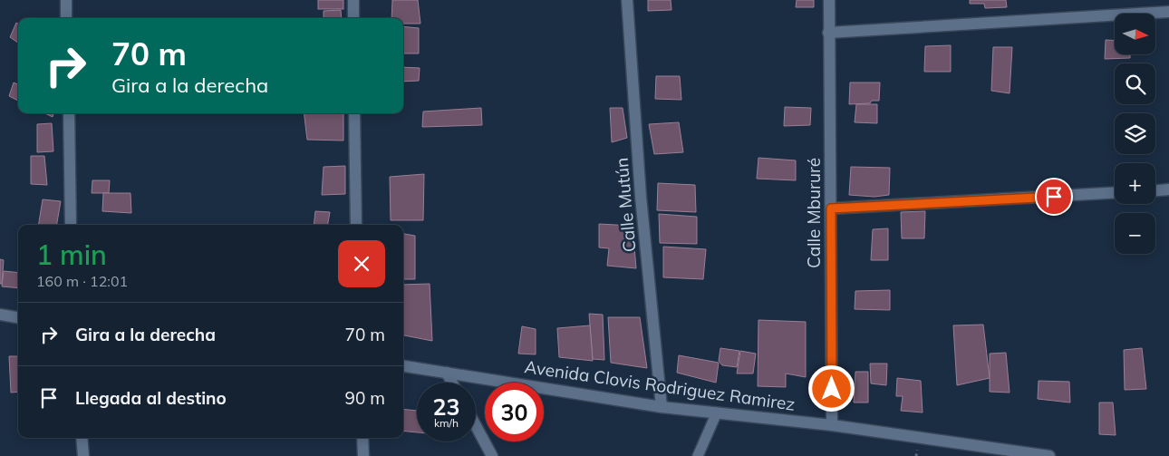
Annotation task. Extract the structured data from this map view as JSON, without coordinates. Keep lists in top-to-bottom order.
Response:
{
  "streets": {
    "street": ["Calle Mutún", "Calle Mbururé", "Avenida Clovis Rodriguez Ramirez"]
  },
  "crossings": [
    ["Calle Mutún", "Avenida Clovis Rodriguez Ramirez"],
    ["Calle Mbururé", "Avenida Clovis Rodriguez Ramirez"]
  ],
  "north": "right",
  "page": {
    "map_buttons": ["+", "−"],
    "turn": ["70 m", "Gira a la derecha"],
    "heading": ["1 min", "160 m · 12:01"],
    "list": [
      {
        "name": "Gira a la derecha",
        "value": "70 m"
      },
      {
        "name": "Llegada al destino",
        "value": "90 m"
      }
    ],
    "speed": "23 km/h",
    "limit": "30"
  }
}
